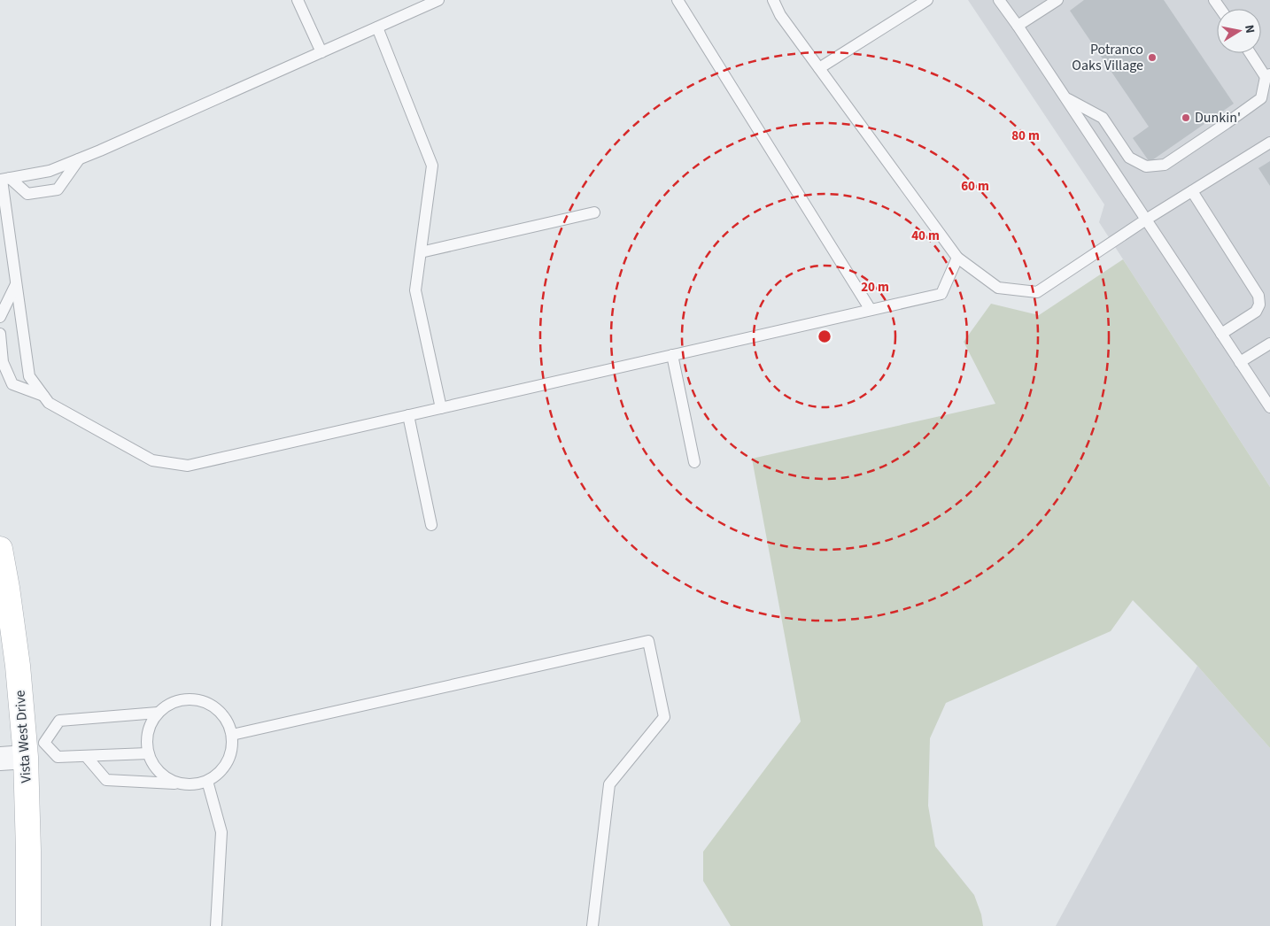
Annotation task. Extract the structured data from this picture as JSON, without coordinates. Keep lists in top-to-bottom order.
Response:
{
  "streets": {
    "street": ["Vista West Drive"]
  },
  "places": ["Potranco Oaks Village", "Dunkin'"],
  "north": "right",
  "rings": [
    "80 m",
    "60 m",
    "40 m",
    "20 m"
  ]
}
